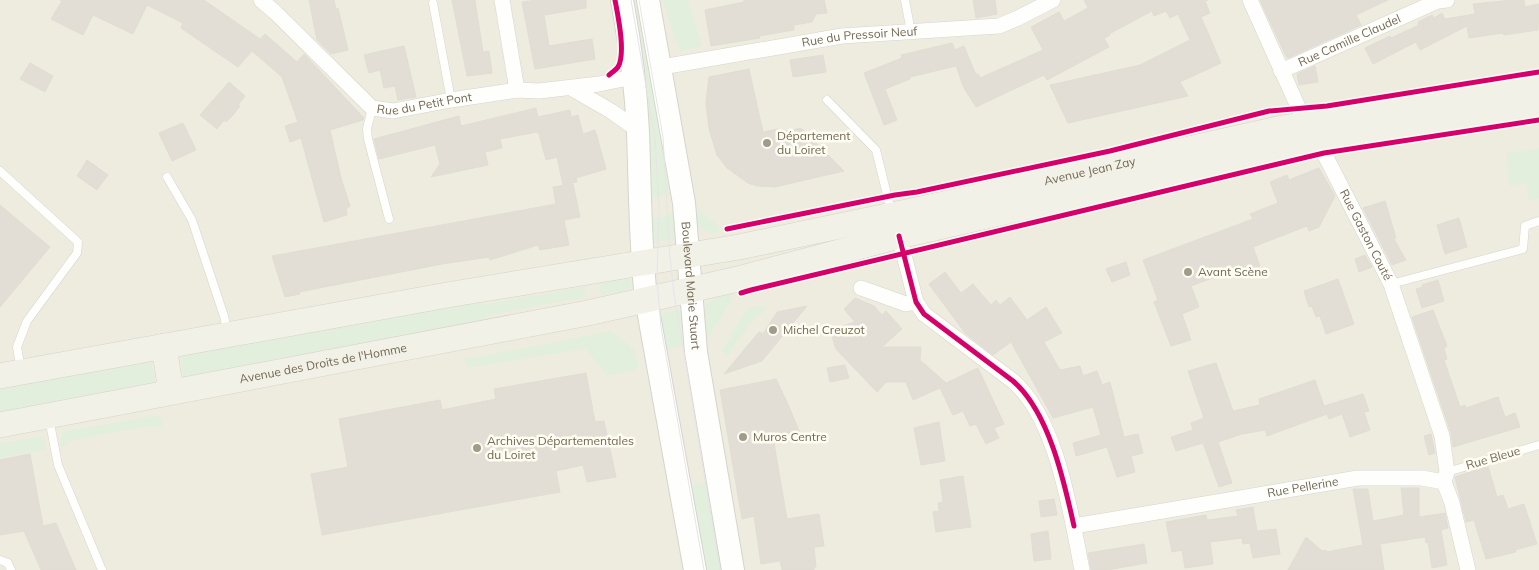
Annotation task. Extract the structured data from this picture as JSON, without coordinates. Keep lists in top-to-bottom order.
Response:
{
  "streets": {
    "main road": ["Avenue Jean Zay", "Boulevard Marie Stuart", "Avenue des Droits de l'Homme"],
    "street": [
      "Rue du Pressoir Neuf",
      "Rue Camille Claudel",
      "Rue du Petit Pont",
      "Rue Gaston Couté",
      "Rue Pellerine"
    ],
    "lane": ["Rue Bleue"]
  },
  "crossings": [
    ["Rue du Pressoir Neuf", "Boulevard Marie Stuart"],
    ["Rue Camille Claudel", "Rue Gaston Couté"],
    ["Avenue Jean Zay", "Rue Gaston Couté"],
    ["Avenue Jean Zay", "Boulevard Marie Stuart"],
    ["Avenue Jean Zay", "Avenue des Droits de l'Homme"],
    ["Rue Gaston Couté", "Rue Bleue"],
    ["Rue Gaston Couté", "Rue Pellerine"],
    ["Rue Bleue", "Rue Pellerine"]
  ],
  "places": [
    "Département du Loiret",
    "Avant Scène",
    "Michel Creuzot",
    "Muros Centre",
    "Archives Départementales du Loiret"
  ]
}
